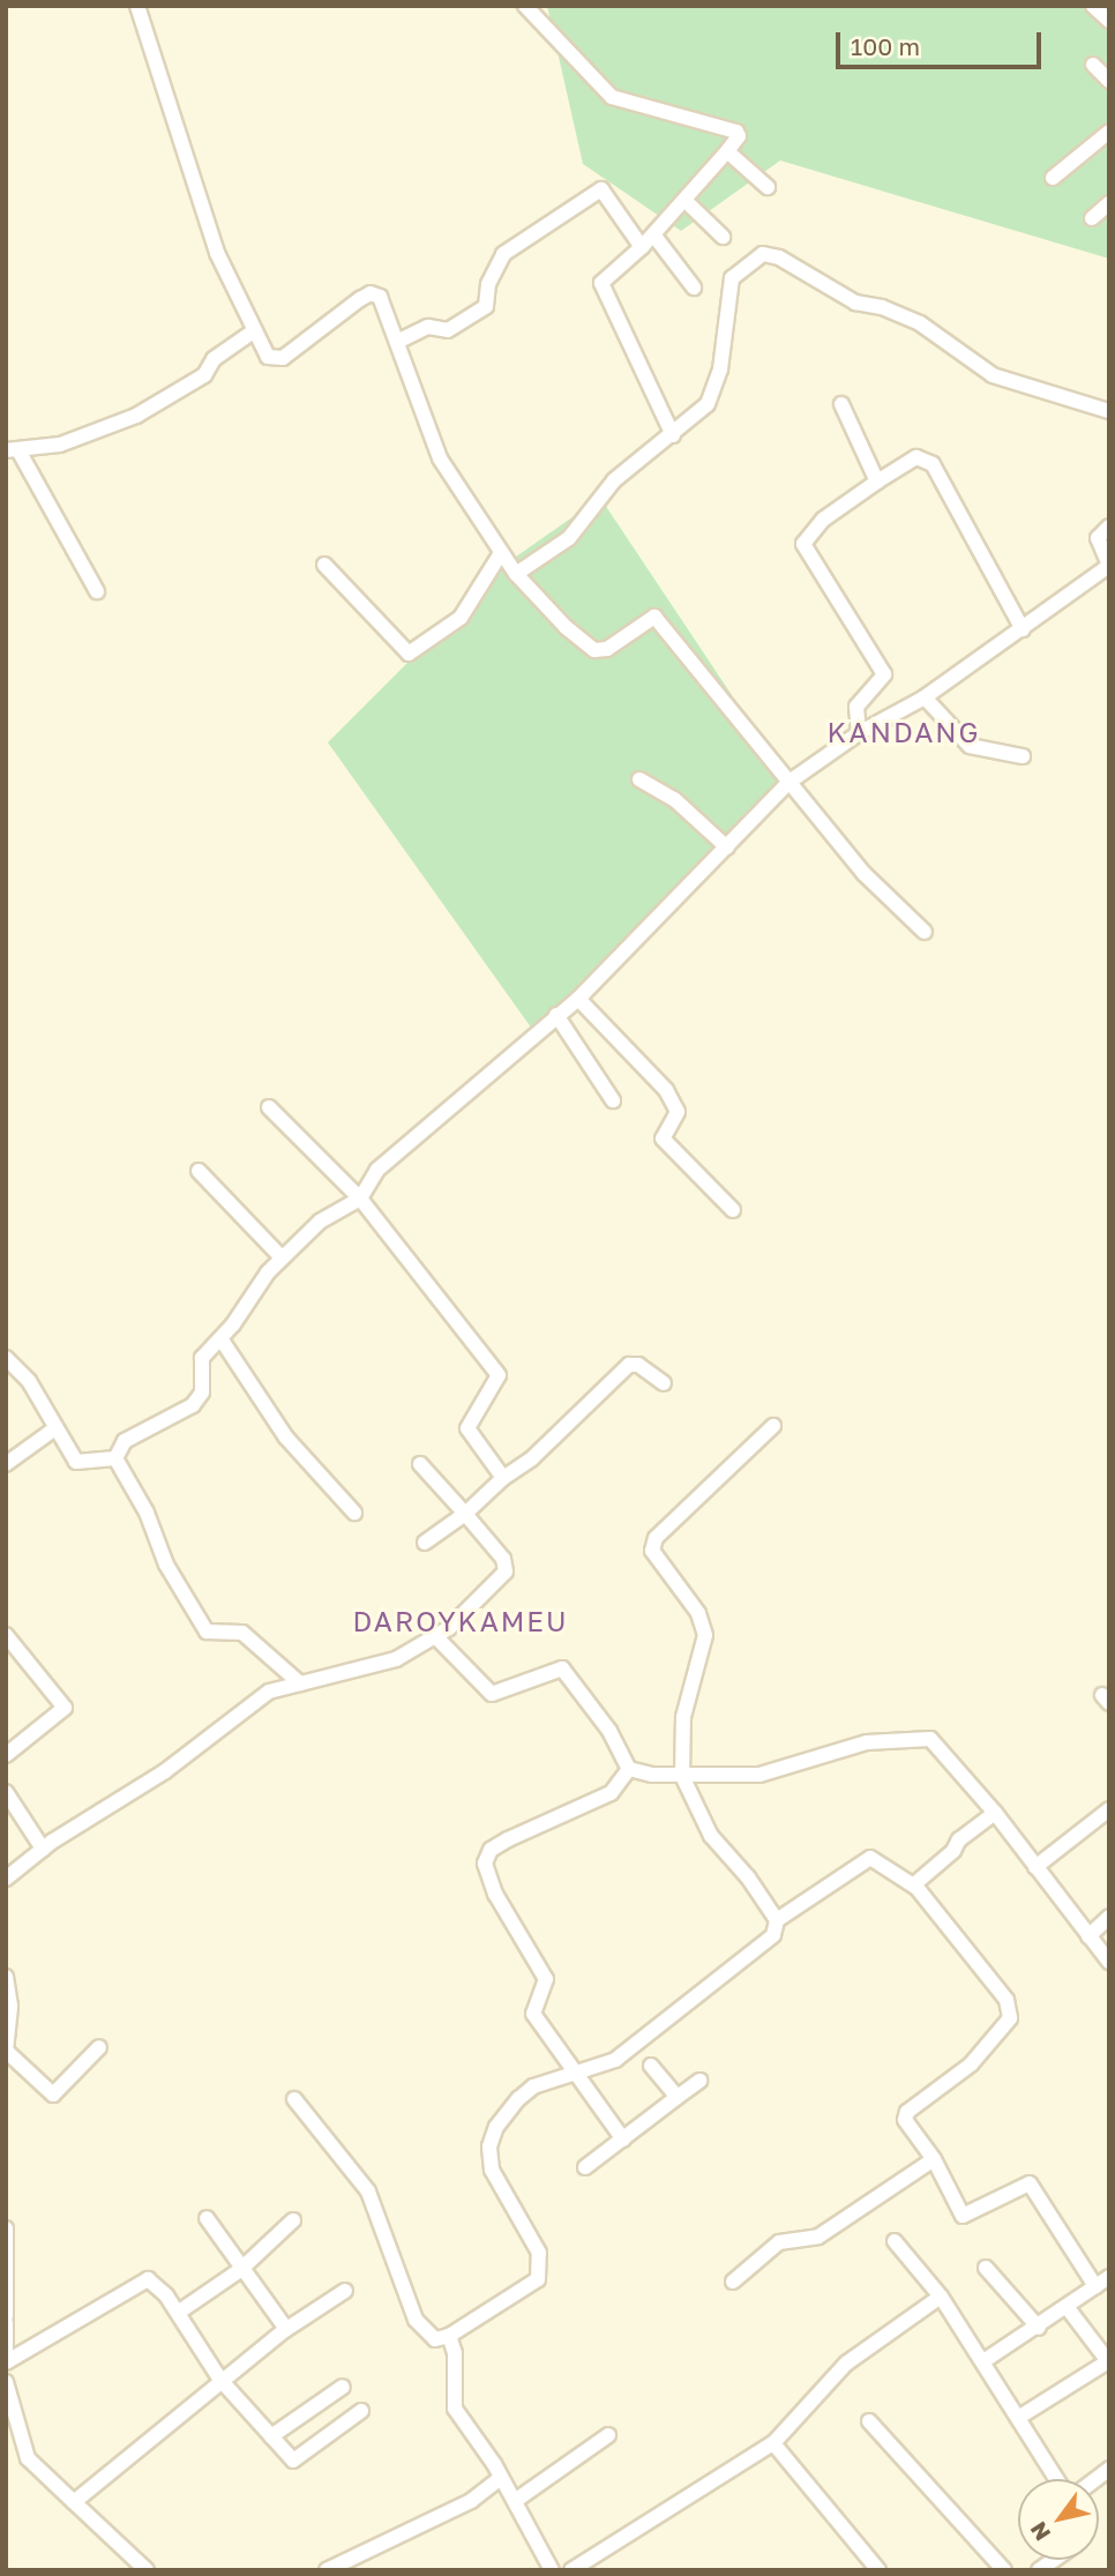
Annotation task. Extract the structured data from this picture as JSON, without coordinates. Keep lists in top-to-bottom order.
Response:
{
  "districts": ["KANDANG", "DAROYKAMEU"],
  "scale_bar": "100 m",
  "north": "bottom left"
}
